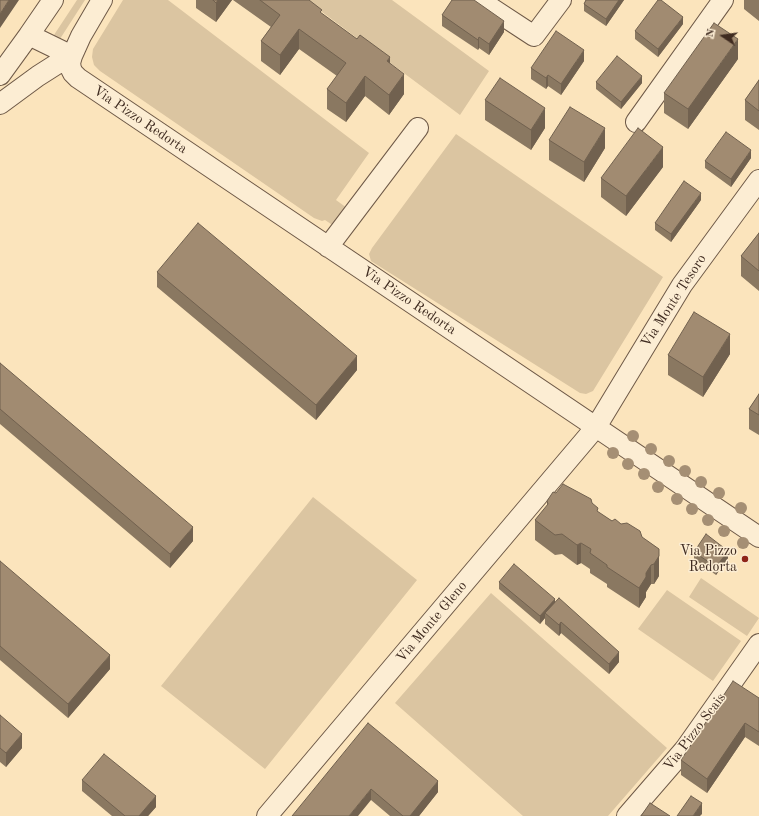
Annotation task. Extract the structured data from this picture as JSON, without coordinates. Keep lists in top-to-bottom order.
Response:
{
  "streets": {
    "street": [
      "Via Pizzo Redorta",
      "Via Monte Tesoro",
      "Via Monte Gleno",
      "Via Pizzo Scais"
    ]
  },
  "crossings": [
    ["Via Pizzo Redorta", "Via Monte Tesoro"],
    ["Via Pizzo Redorta", "Via Monte Gleno"],
    ["Via Monte Tesoro", "Via Monte Gleno"]
  ],
  "places": ["Via Pizzo Redorta"],
  "north": "left"
}
